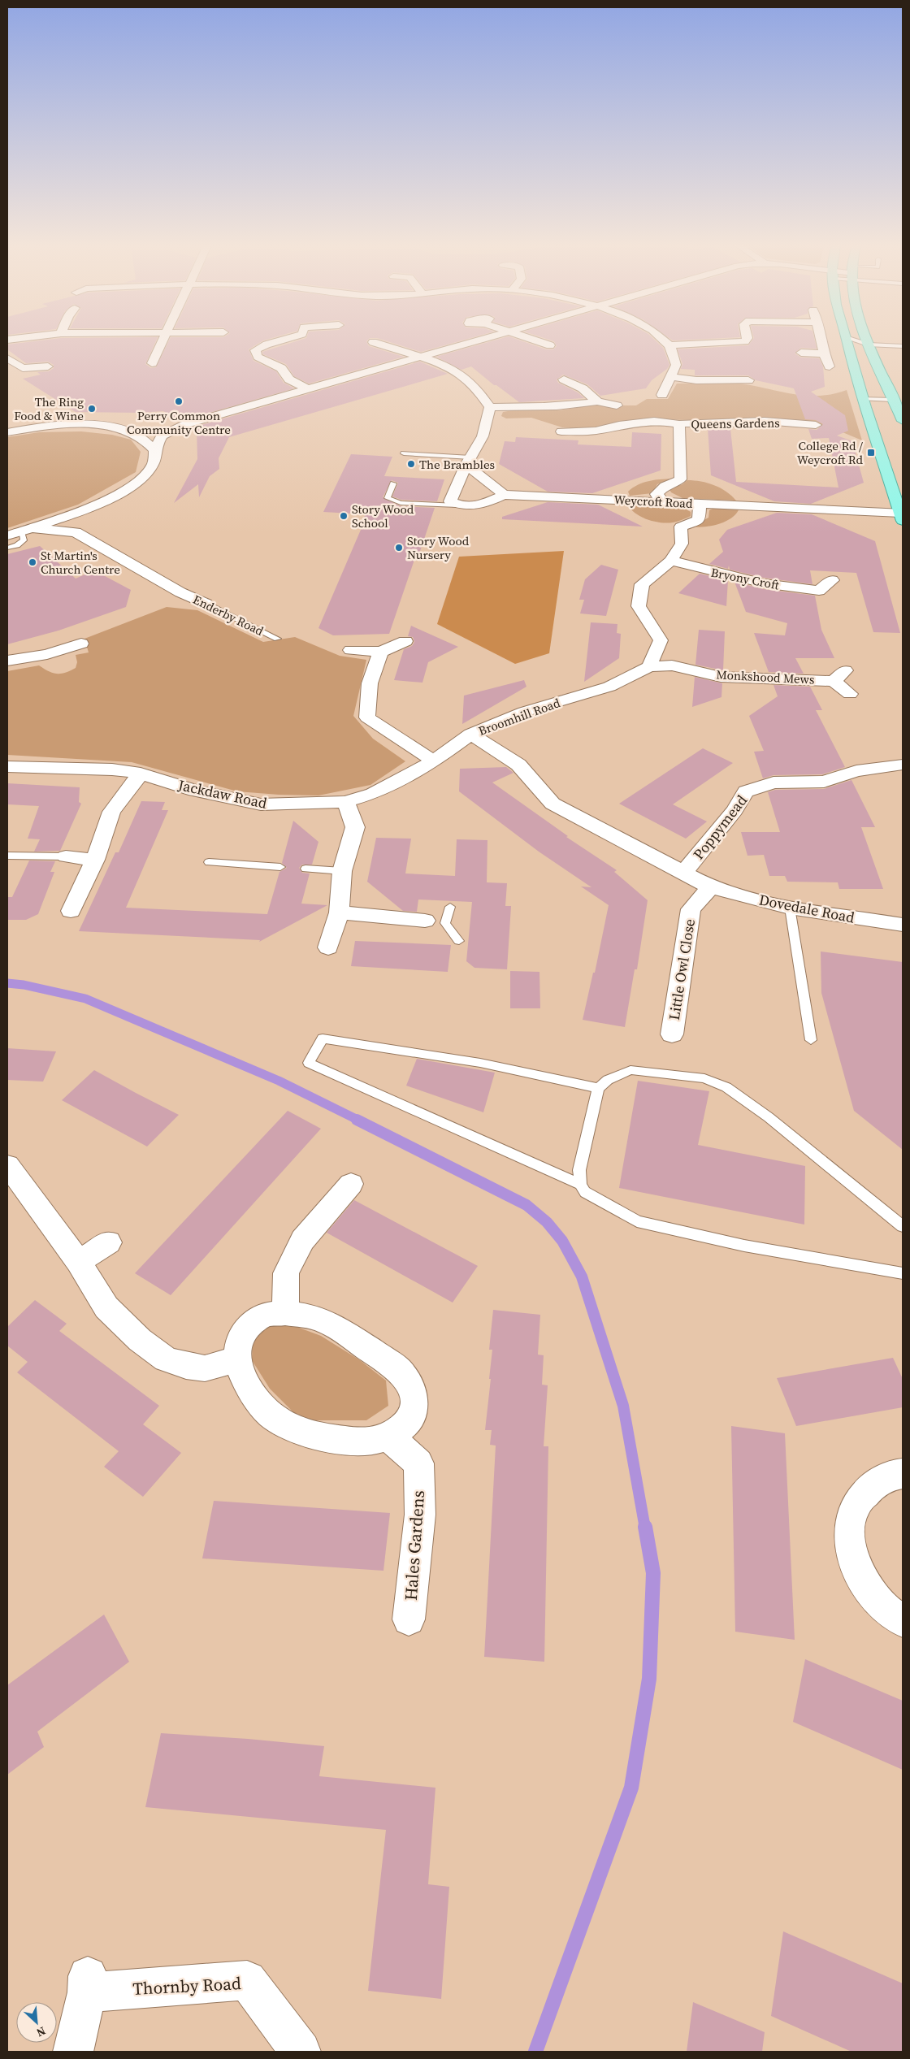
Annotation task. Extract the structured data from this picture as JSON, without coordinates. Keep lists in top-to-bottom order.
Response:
{
  "streets": {
    "street": [
      "Queens Gardens",
      "Weycroft Road",
      "Bryony Croft",
      "Enderby Road",
      "Monkshood Mews",
      "Broomhill Road",
      "Jackdaw Road",
      "Poppymead",
      "Dovedale Road",
      "Little Owl Close",
      "Hales Gardens",
      "Thornby Road"
    ]
  },
  "crossings": [
    ["Monkshood Mews", "Broomhill Road"],
    ["Broomhill Road", "Jackdaw Road"],
    ["Broomhill Road", "Poppymead"],
    ["Broomhill Road", "Dovedale Road"],
    ["Broomhill Road", "Little Owl Close"],
    ["Dovedale Road", "Little Owl Close"]
  ],
  "places": {
    "other": [
      "Perry Common Community Centre",
      "The Ring Food & Wine",
      "The Brambles",
      "Story Wood School",
      "Story Wood Nursery",
      "St Martin's Church Centre"
    ],
    "transit": ["College Rd / Weycroft Rd"]
  },
  "north": "bottom right"
}
